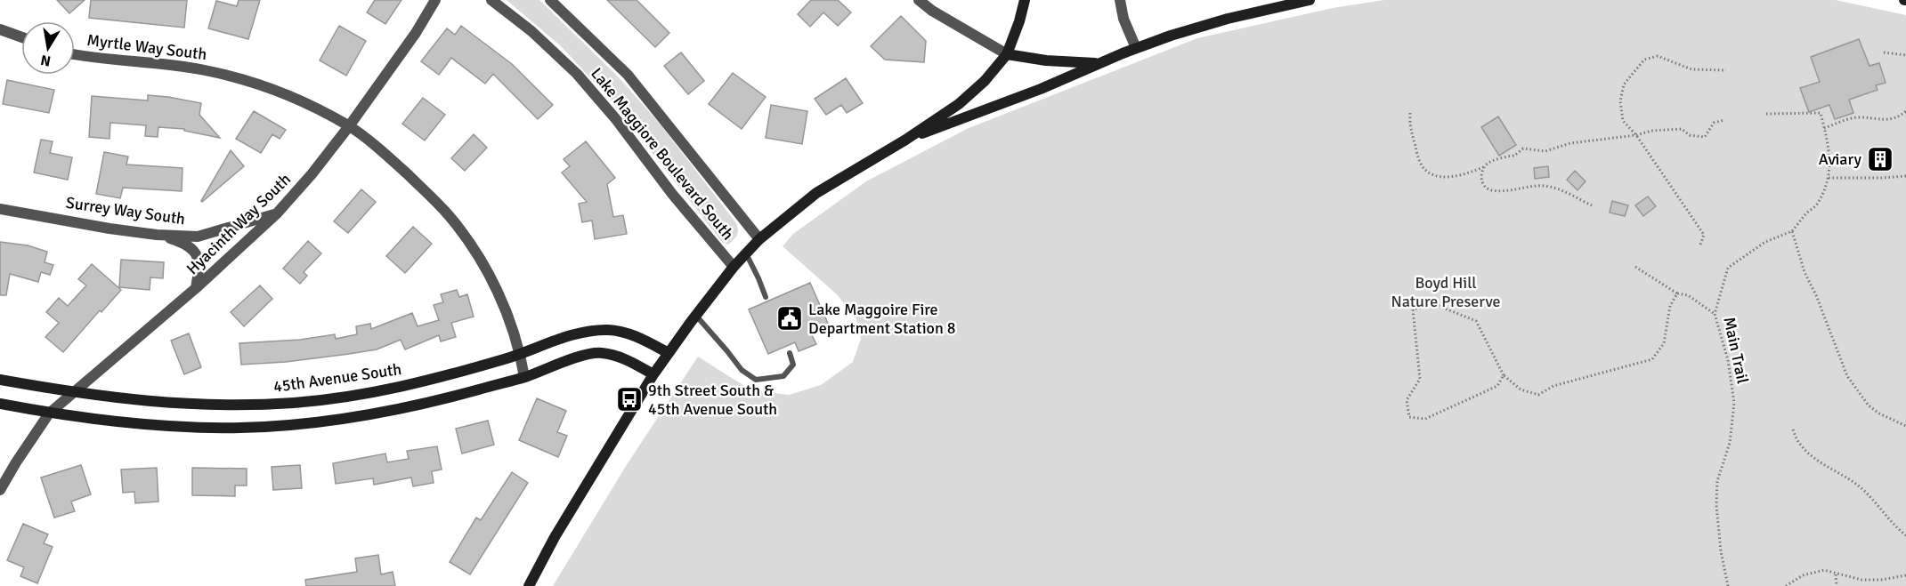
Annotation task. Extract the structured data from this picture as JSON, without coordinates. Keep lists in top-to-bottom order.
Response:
{
  "streets": {
    "street": [
      "Myrtle Way South",
      "Lake Maggiore Boulevard South",
      "Surrey Way South",
      "Hyacinth Way South",
      "45th Avenue South"
    ],
    "path": ["Main Trail"]
  },
  "crossings": [
    ["Myrtle Way South", "Hyacinth Way South"],
    ["Myrtle Way South", "45th Avenue South"],
    ["Surrey Way South", "Hyacinth Way South"],
    ["Hyacinth Way South", "45th Avenue South"]
  ],
  "parks": ["Boyd Hill Nature Preserve"],
  "places": {
    "building": ["Aviary"],
    "public building": ["Lake Maggoire Fire Department Station 8"],
    "bus stop": ["9th Street South & 45th Avenue South"]
  },
  "north": "bottom"
}
